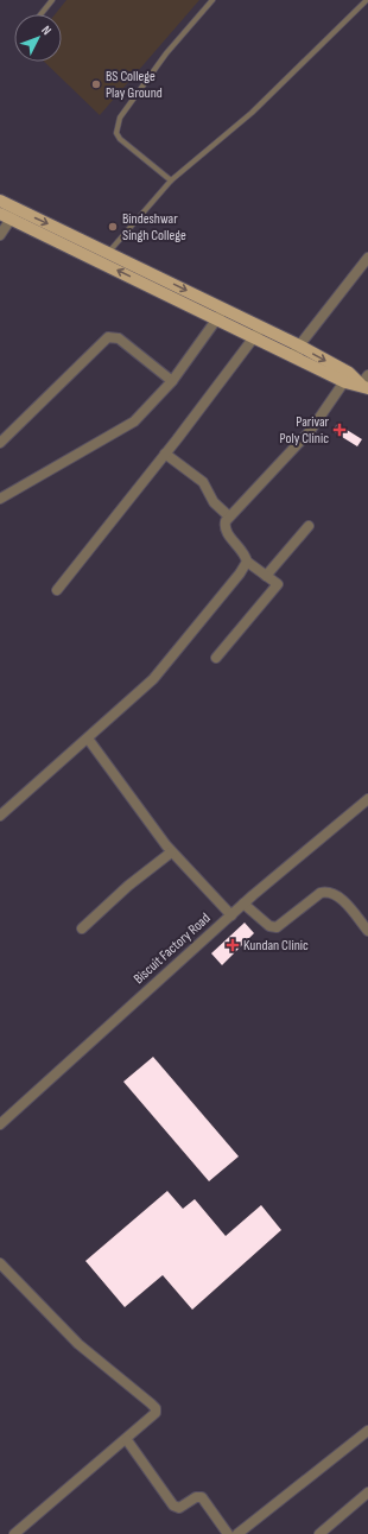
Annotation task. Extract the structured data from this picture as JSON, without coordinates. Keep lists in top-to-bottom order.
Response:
{
  "streets": {
    "street": ["Biscuit Factory Road"]
  },
  "places": {
    "other": ["BS College Play Ground", "Bindeshwar Singh College"],
    "health": ["Parivar Poly Clinic", "Kundan Clinic"]
  },
  "north": "top right"
}
